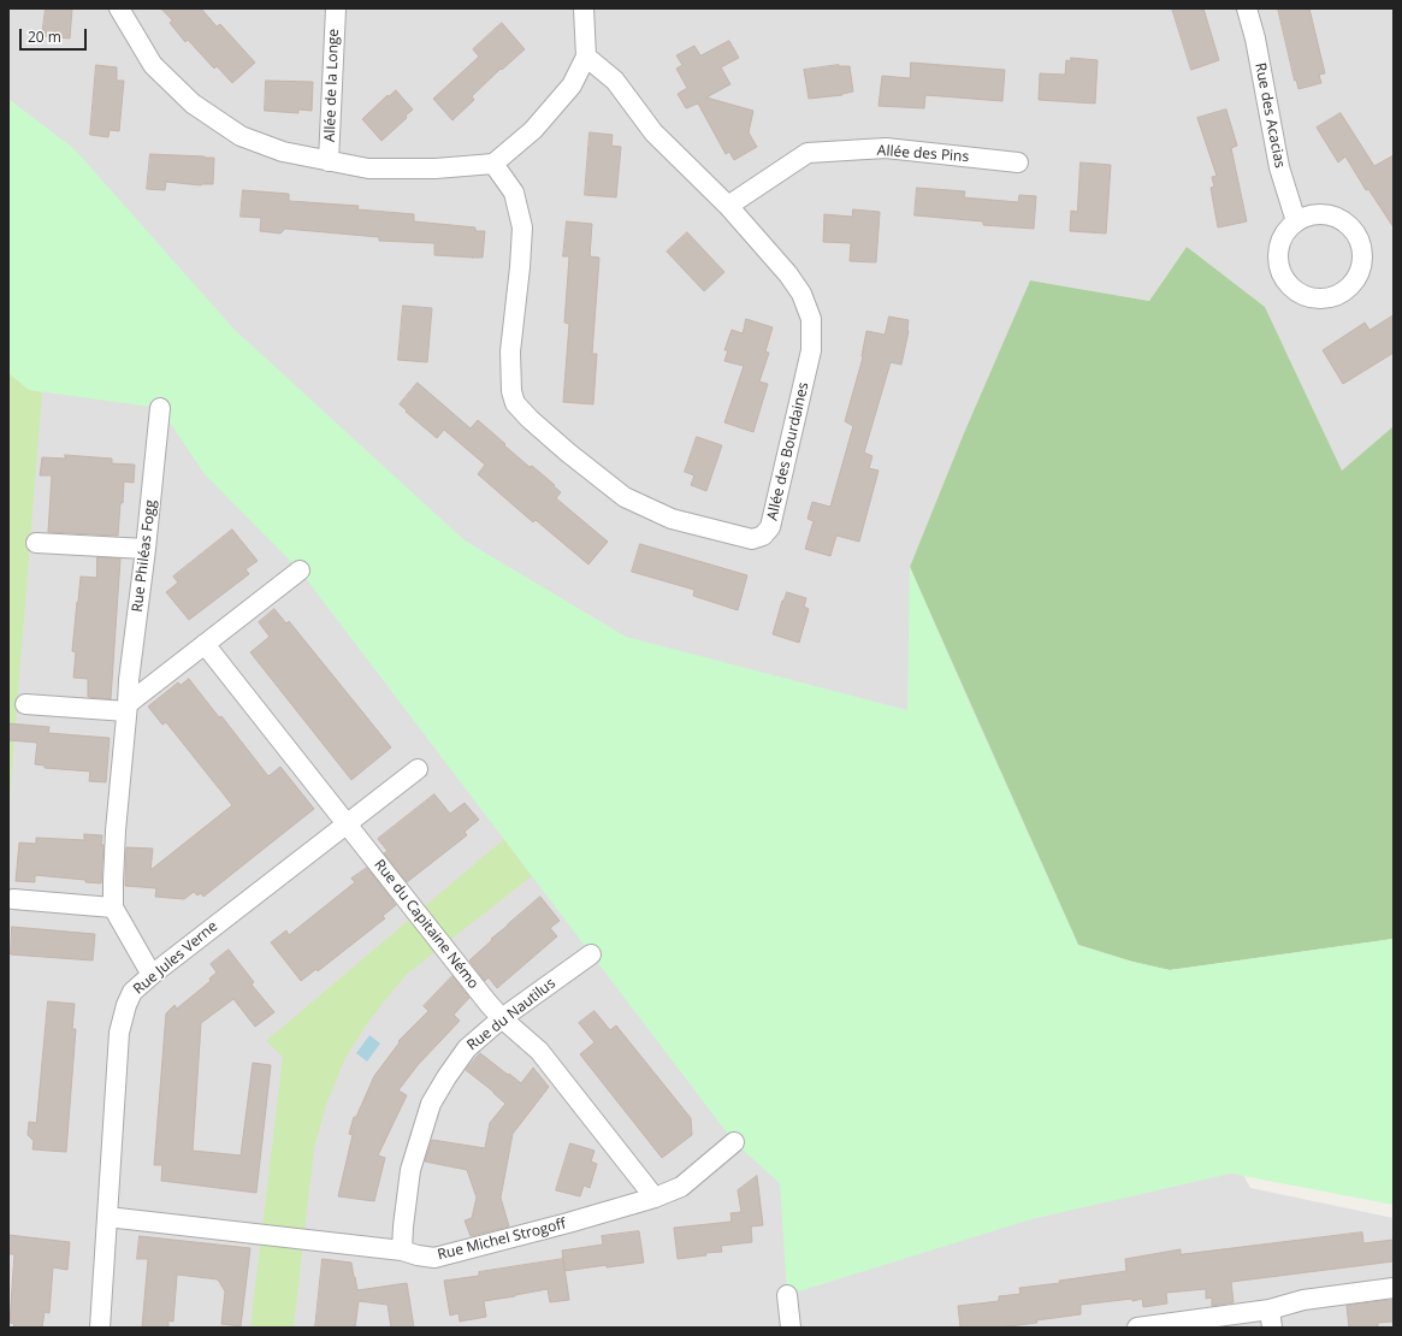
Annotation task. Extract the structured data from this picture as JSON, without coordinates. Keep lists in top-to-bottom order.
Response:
{
  "streets": {
    "street": [
      "Allée de la Longe",
      "Rue des Acacias",
      "Allée des Pins",
      "Allée des Bourdaines",
      "Rue Philéas Fogg",
      "Rue du Capitaine Némo",
      "Rue Jules Verne",
      "Rue du Nautilus",
      "Rue Michel Strogoff"
    ]
  },
  "crossings": [
    ["Allée des Pins", "Allée des Bourdaines"],
    ["Rue Philéas Fogg", "Rue Jules Verne"],
    ["Rue du Capitaine Némo", "Rue Jules Verne"],
    ["Rue du Capitaine Némo", "Rue du Nautilus"],
    ["Rue du Capitaine Némo", "Rue Michel Strogoff"],
    ["Rue Jules Verne", "Rue Michel Strogoff"],
    ["Rue du Nautilus", "Rue Michel Strogoff"]
  ],
  "scale_bar": "20 m"
}
